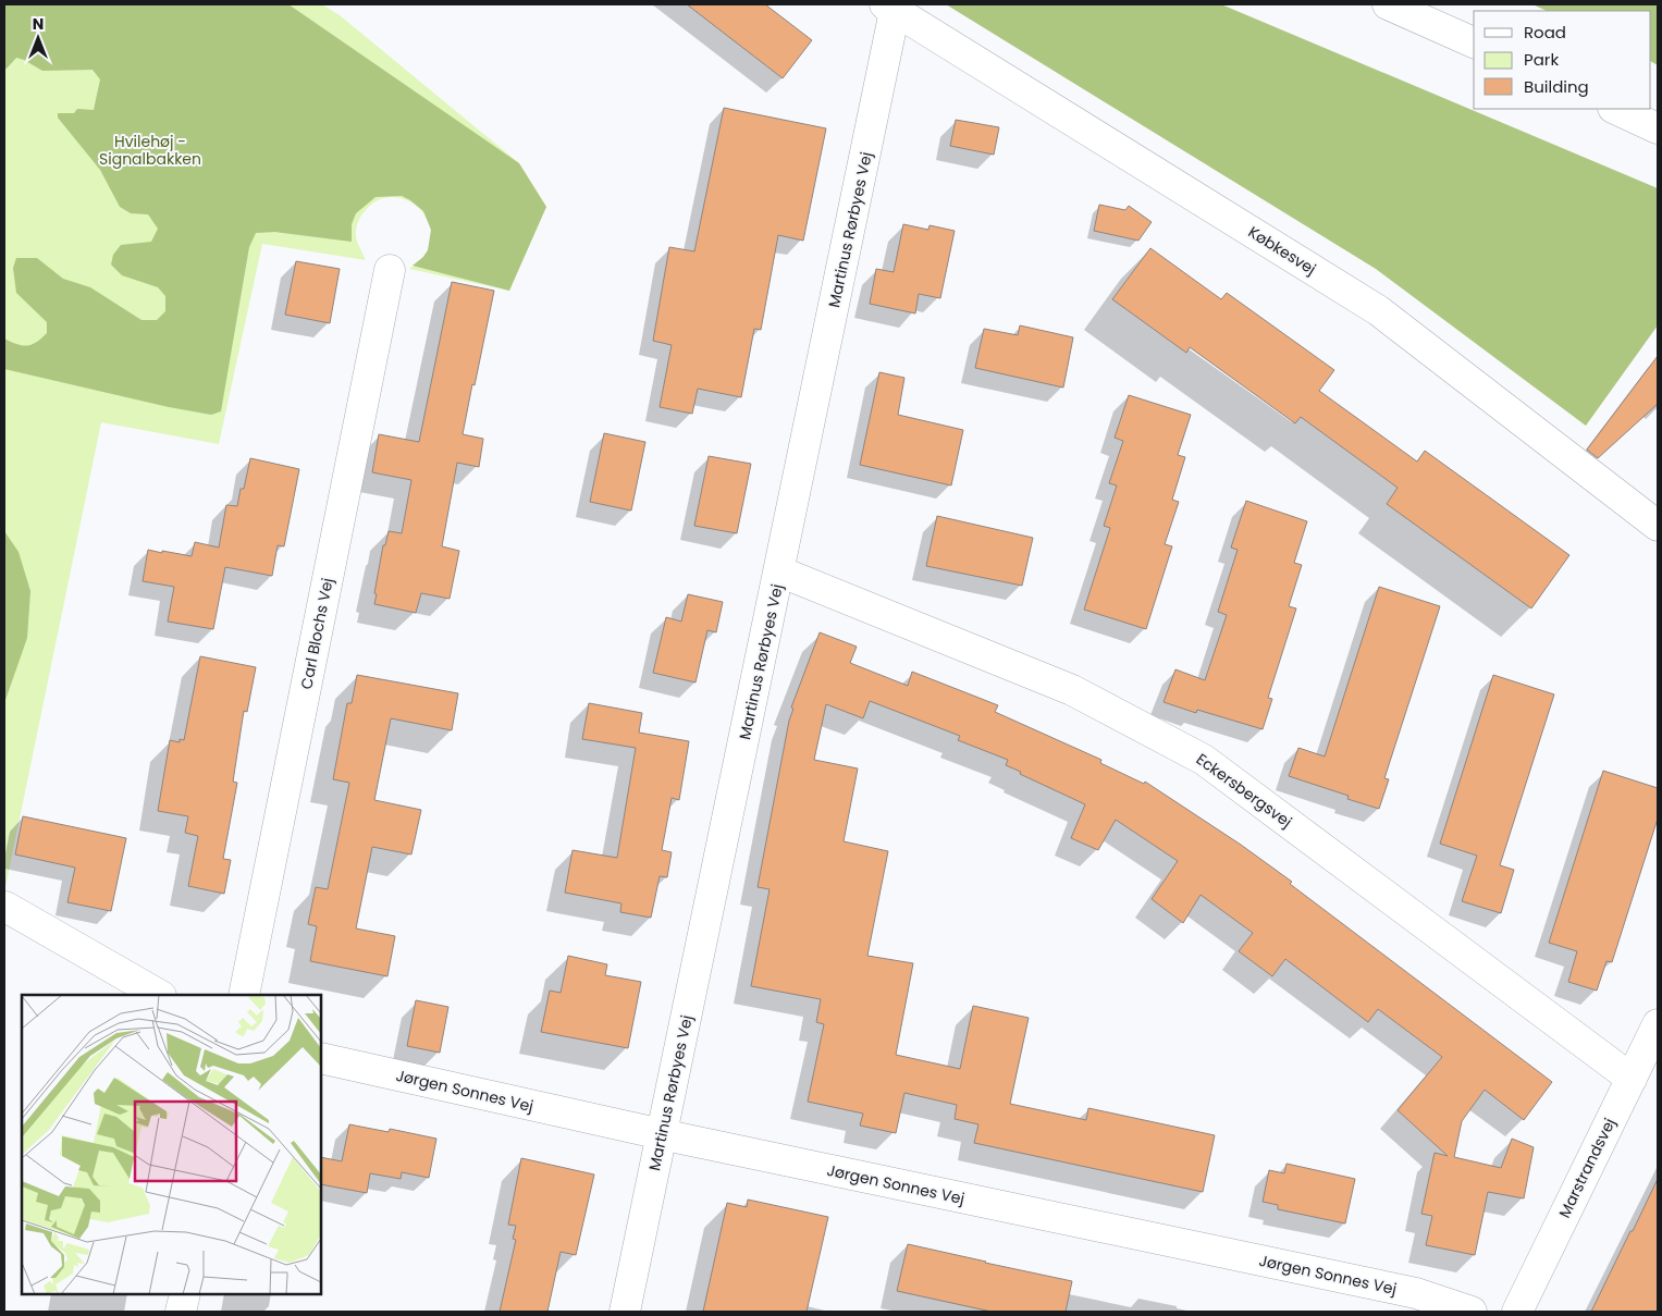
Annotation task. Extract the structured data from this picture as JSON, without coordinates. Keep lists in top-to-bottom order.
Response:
{
  "streets": {
    "street": [
      "Martinus Rørbyes Vej",
      "Købkesvej",
      "Carl Blochs Vej",
      "Eckersbergsvej",
      "Jørgen Sonnes Vej",
      "Marstrandsvej"
    ]
  },
  "crossings": [
    ["Martinus Rørbyes Vej", "Købkesvej"],
    ["Martinus Rørbyes Vej", "Eckersbergsvej"],
    ["Martinus Rørbyes Vej", "Jørgen Sonnes Vej"],
    ["Eckersbergsvej", "Marstrandsvej"]
  ],
  "parks": ["Hvilehøj - Signalbakken"],
  "legend": ["Road", "Park", "Building"],
  "north": "top"
}
